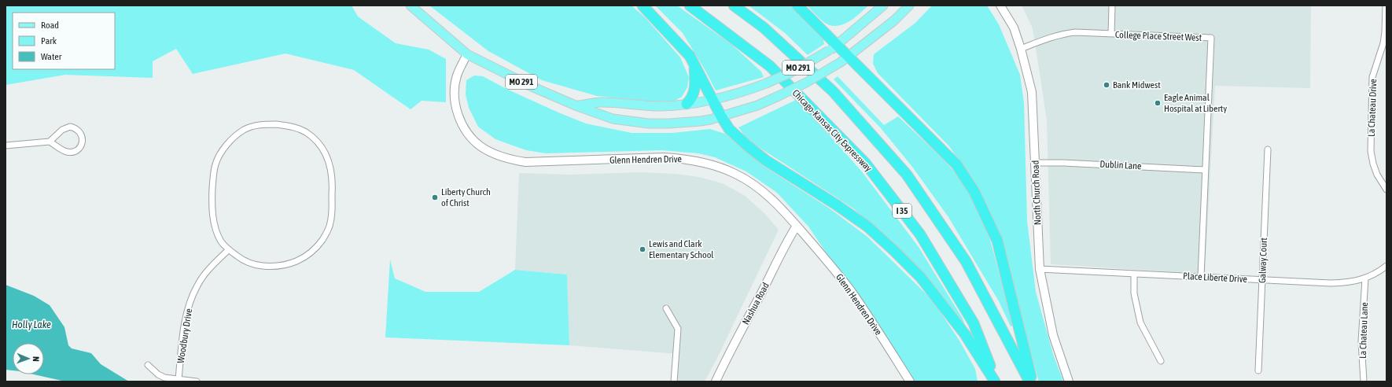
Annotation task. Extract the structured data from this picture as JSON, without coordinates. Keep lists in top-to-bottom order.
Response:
{
  "streets": {
    "highway": ["Chicago-Kansas City Expressway", "I 35"],
    "main road": ["MO 291"],
    "street": [
      "College Place Street West",
      "La Chateau Drive",
      "Glenn Hendren Drive",
      "Dublin Lane",
      "North Church Road",
      "Galway Court",
      "Place Liberte Drive",
      "Nashua Road",
      "La Chateau Lane",
      "Woodbury Drive"
    ]
  },
  "crossings": [
    ["College Place Street West", "Dublin Lane"],
    ["College Place Street West", "North Church Road"],
    ["College Place Street West", "Place Liberte Drive"],
    ["MO 291", "Glenn Hendren Drive"],
    ["Glenn Hendren Drive", "Nashua Road"],
    ["Dublin Lane", "North Church Road"],
    ["North Church Road", "Place Liberte Drive"],
    ["Galway Court", "Place Liberte Drive"],
    ["Place Liberte Drive", "La Chateau Lane"]
  ],
  "water": ["Holly Lake"],
  "places": [
    "Bank Midwest",
    "Eagle Animal Hospital at Liberty",
    "Liberty Church of Christ",
    "Lewis and Clark Elementary School"
  ],
  "legend": ["Road", "Park", "Water"],
  "north": "right"
}
